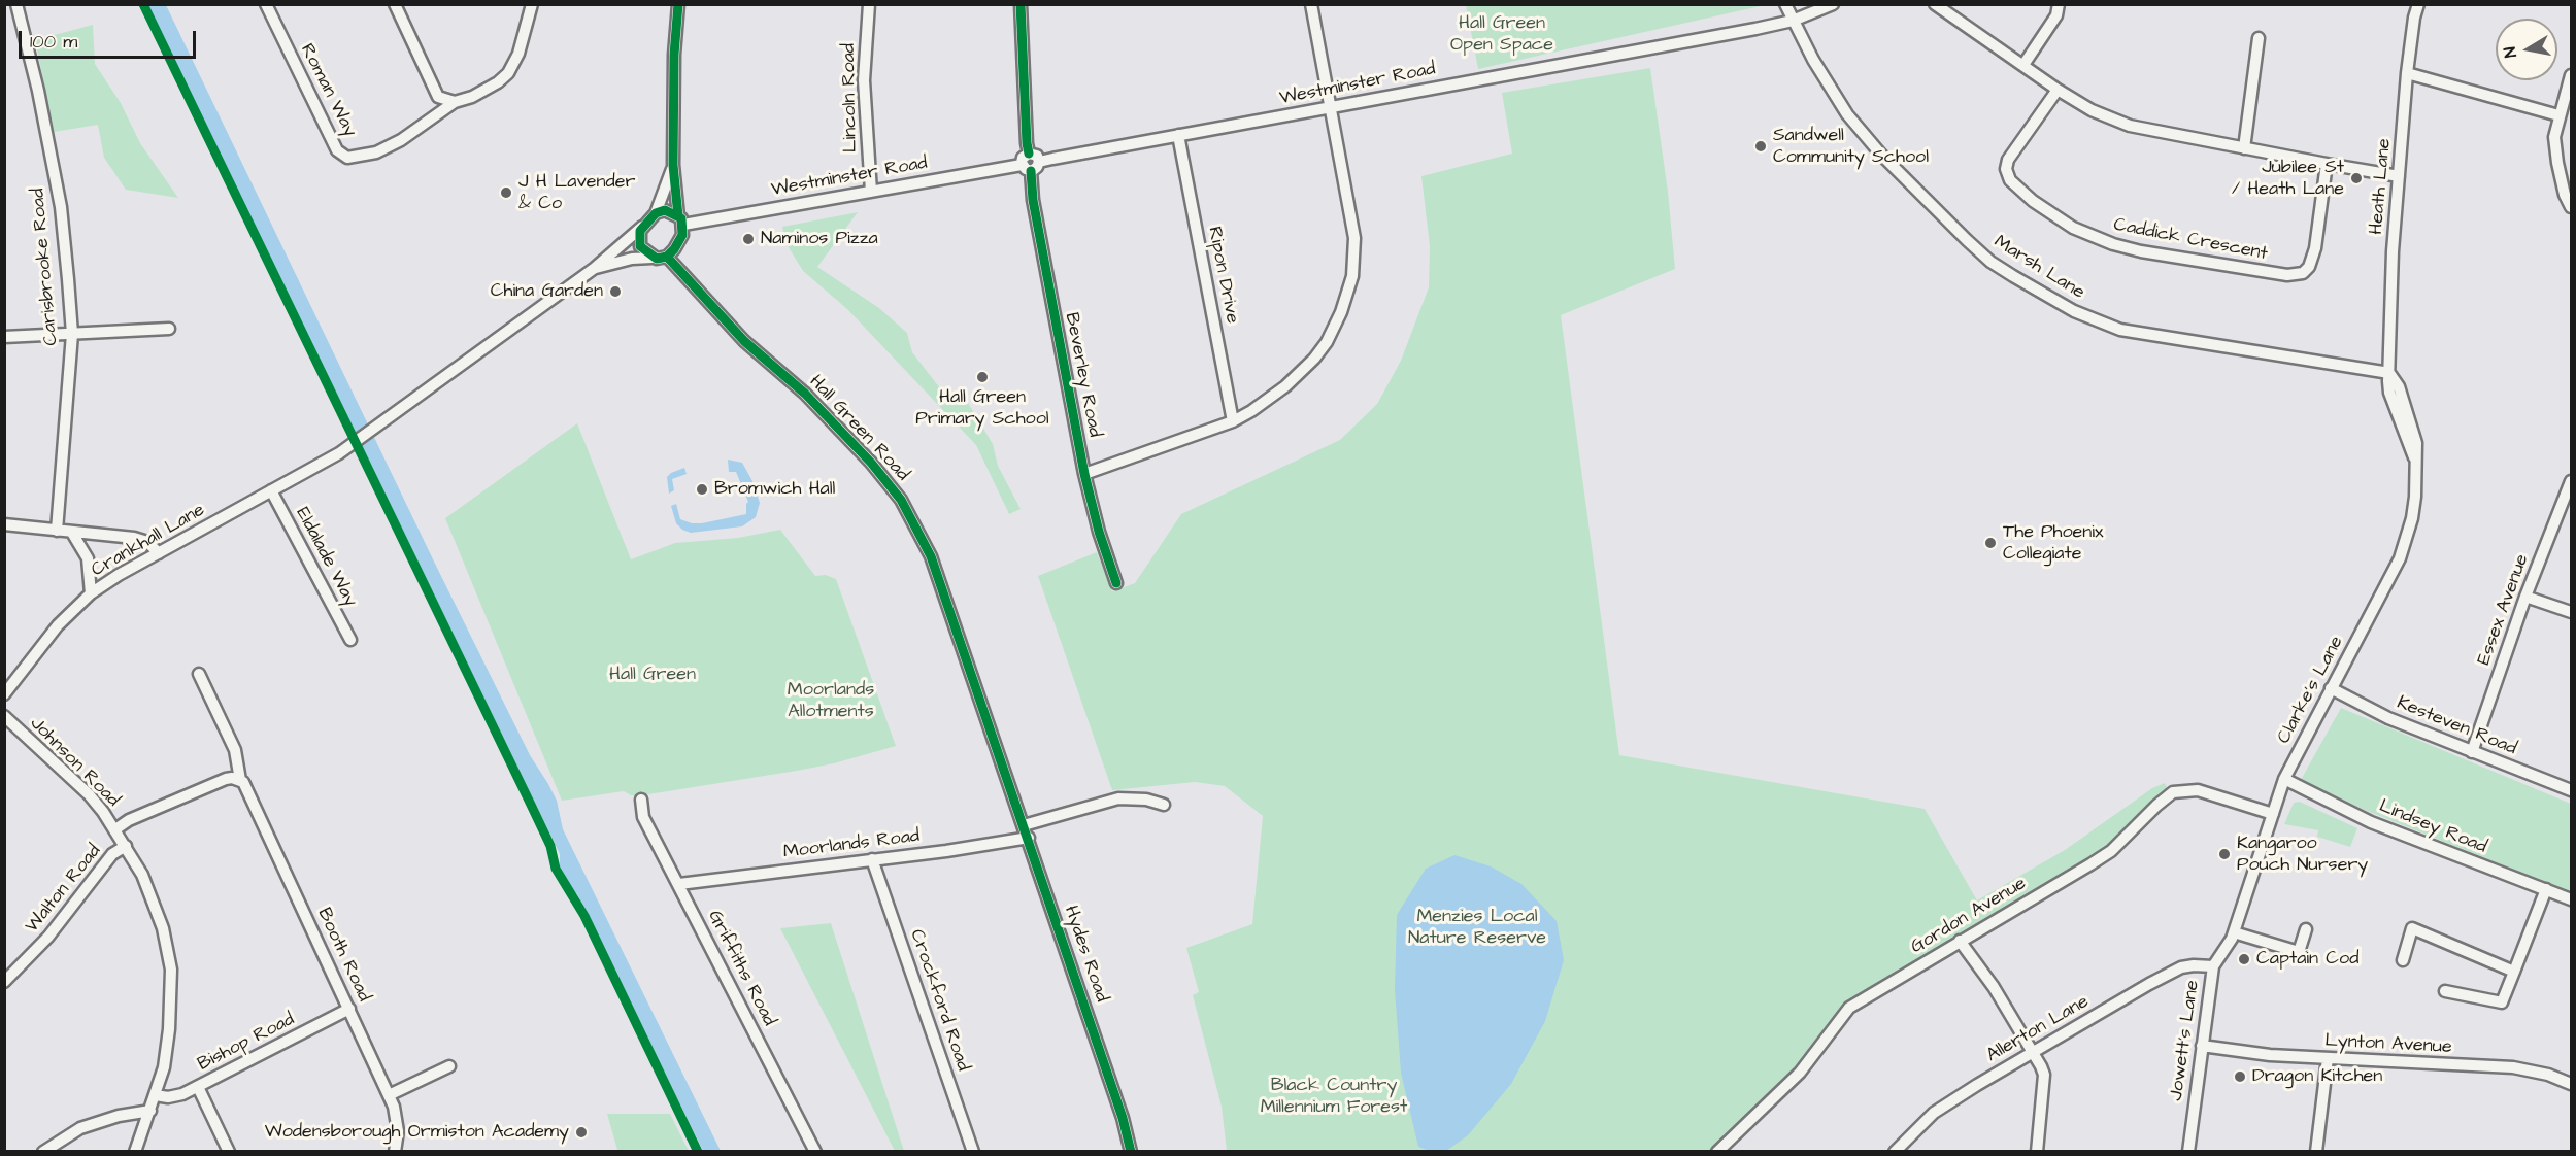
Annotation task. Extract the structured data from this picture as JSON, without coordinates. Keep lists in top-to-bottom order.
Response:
{
  "streets": {
    "street": [
      "Westminster Road",
      "Roman Way",
      "Lincoln Road",
      "Heath Lane",
      "Caddick Crescent",
      "Carisbrooke Road",
      "Marsh Lane",
      "Ripon Drive",
      "Beverley Road",
      "Hall Green Road",
      "Crankhall Lane",
      "Eldalade Way",
      "Essex Avenue",
      "Clarke's Lane",
      "Kesteven Road",
      "Johnson Road",
      "Lindsey Road",
      "Moorlands Road",
      "Walton Road",
      "Gordon Avenue",
      "Hydes Road",
      "Booth Road",
      "Griffiths Road",
      "Crockford Road",
      "Allerton Lane",
      "Jowett's Lane",
      "Bishop Road",
      "Lynton Avenue"
    ]
  },
  "crossings": [
    ["Westminster Road", "Lincoln Road"],
    ["Westminster Road", "Marsh Lane"],
    ["Westminster Road", "Ripon Drive"],
    ["Westminster Road", "Beverley Road"],
    ["Westminster Road", "Hall Green Road"],
    ["Heath Lane", "Marsh Lane"],
    ["Heath Lane", "Clarke's Lane"],
    ["Marsh Lane", "Clarke's Lane"],
    ["Hall Green Road", "Hydes Road"],
    ["Crankhall Lane", "Eldalade Way"],
    ["Essex Avenue", "Kesteven Road"],
    ["Clarke's Lane", "Kesteven Road"],
    ["Clarke's Lane", "Lindsey Road"],
    ["Clarke's Lane", "Gordon Avenue"],
    ["Clarke's Lane", "Jowett's Lane"],
    ["Johnson Road", "Walton Road"],
    ["Johnson Road", "Bishop Road"],
    ["Moorlands Road", "Hydes Road"],
    ["Moorlands Road", "Griffiths Road"],
    ["Moorlands Road", "Crockford Road"],
    ["Booth Road", "Bishop Road"],
    ["Allerton Lane", "Jowett's Lane"],
    ["Jowett's Lane", "Lynton Avenue"]
  ],
  "parks": [
    "Hall Green Open Space",
    "Hall Green",
    "Moorlands Allotments",
    "Menzies Local Nature Reserve",
    "Black Country Millennium Forest"
  ],
  "places": [
    "Sandwell Community School",
    "Jubilee St / Heath Lane",
    "J H Lavender & Co",
    "Naminos Pizza",
    "China Garden",
    "Hall Green Primary School",
    "Bromwich Hall",
    "The Phoenix Collegiate",
    "Kangaroo Pouch Nursery",
    "Captain Cod",
    "Dragon Kitchen",
    "Wodensborough Ormiston Academy"
  ],
  "scale_bar": "100 m",
  "north": "left"
}
